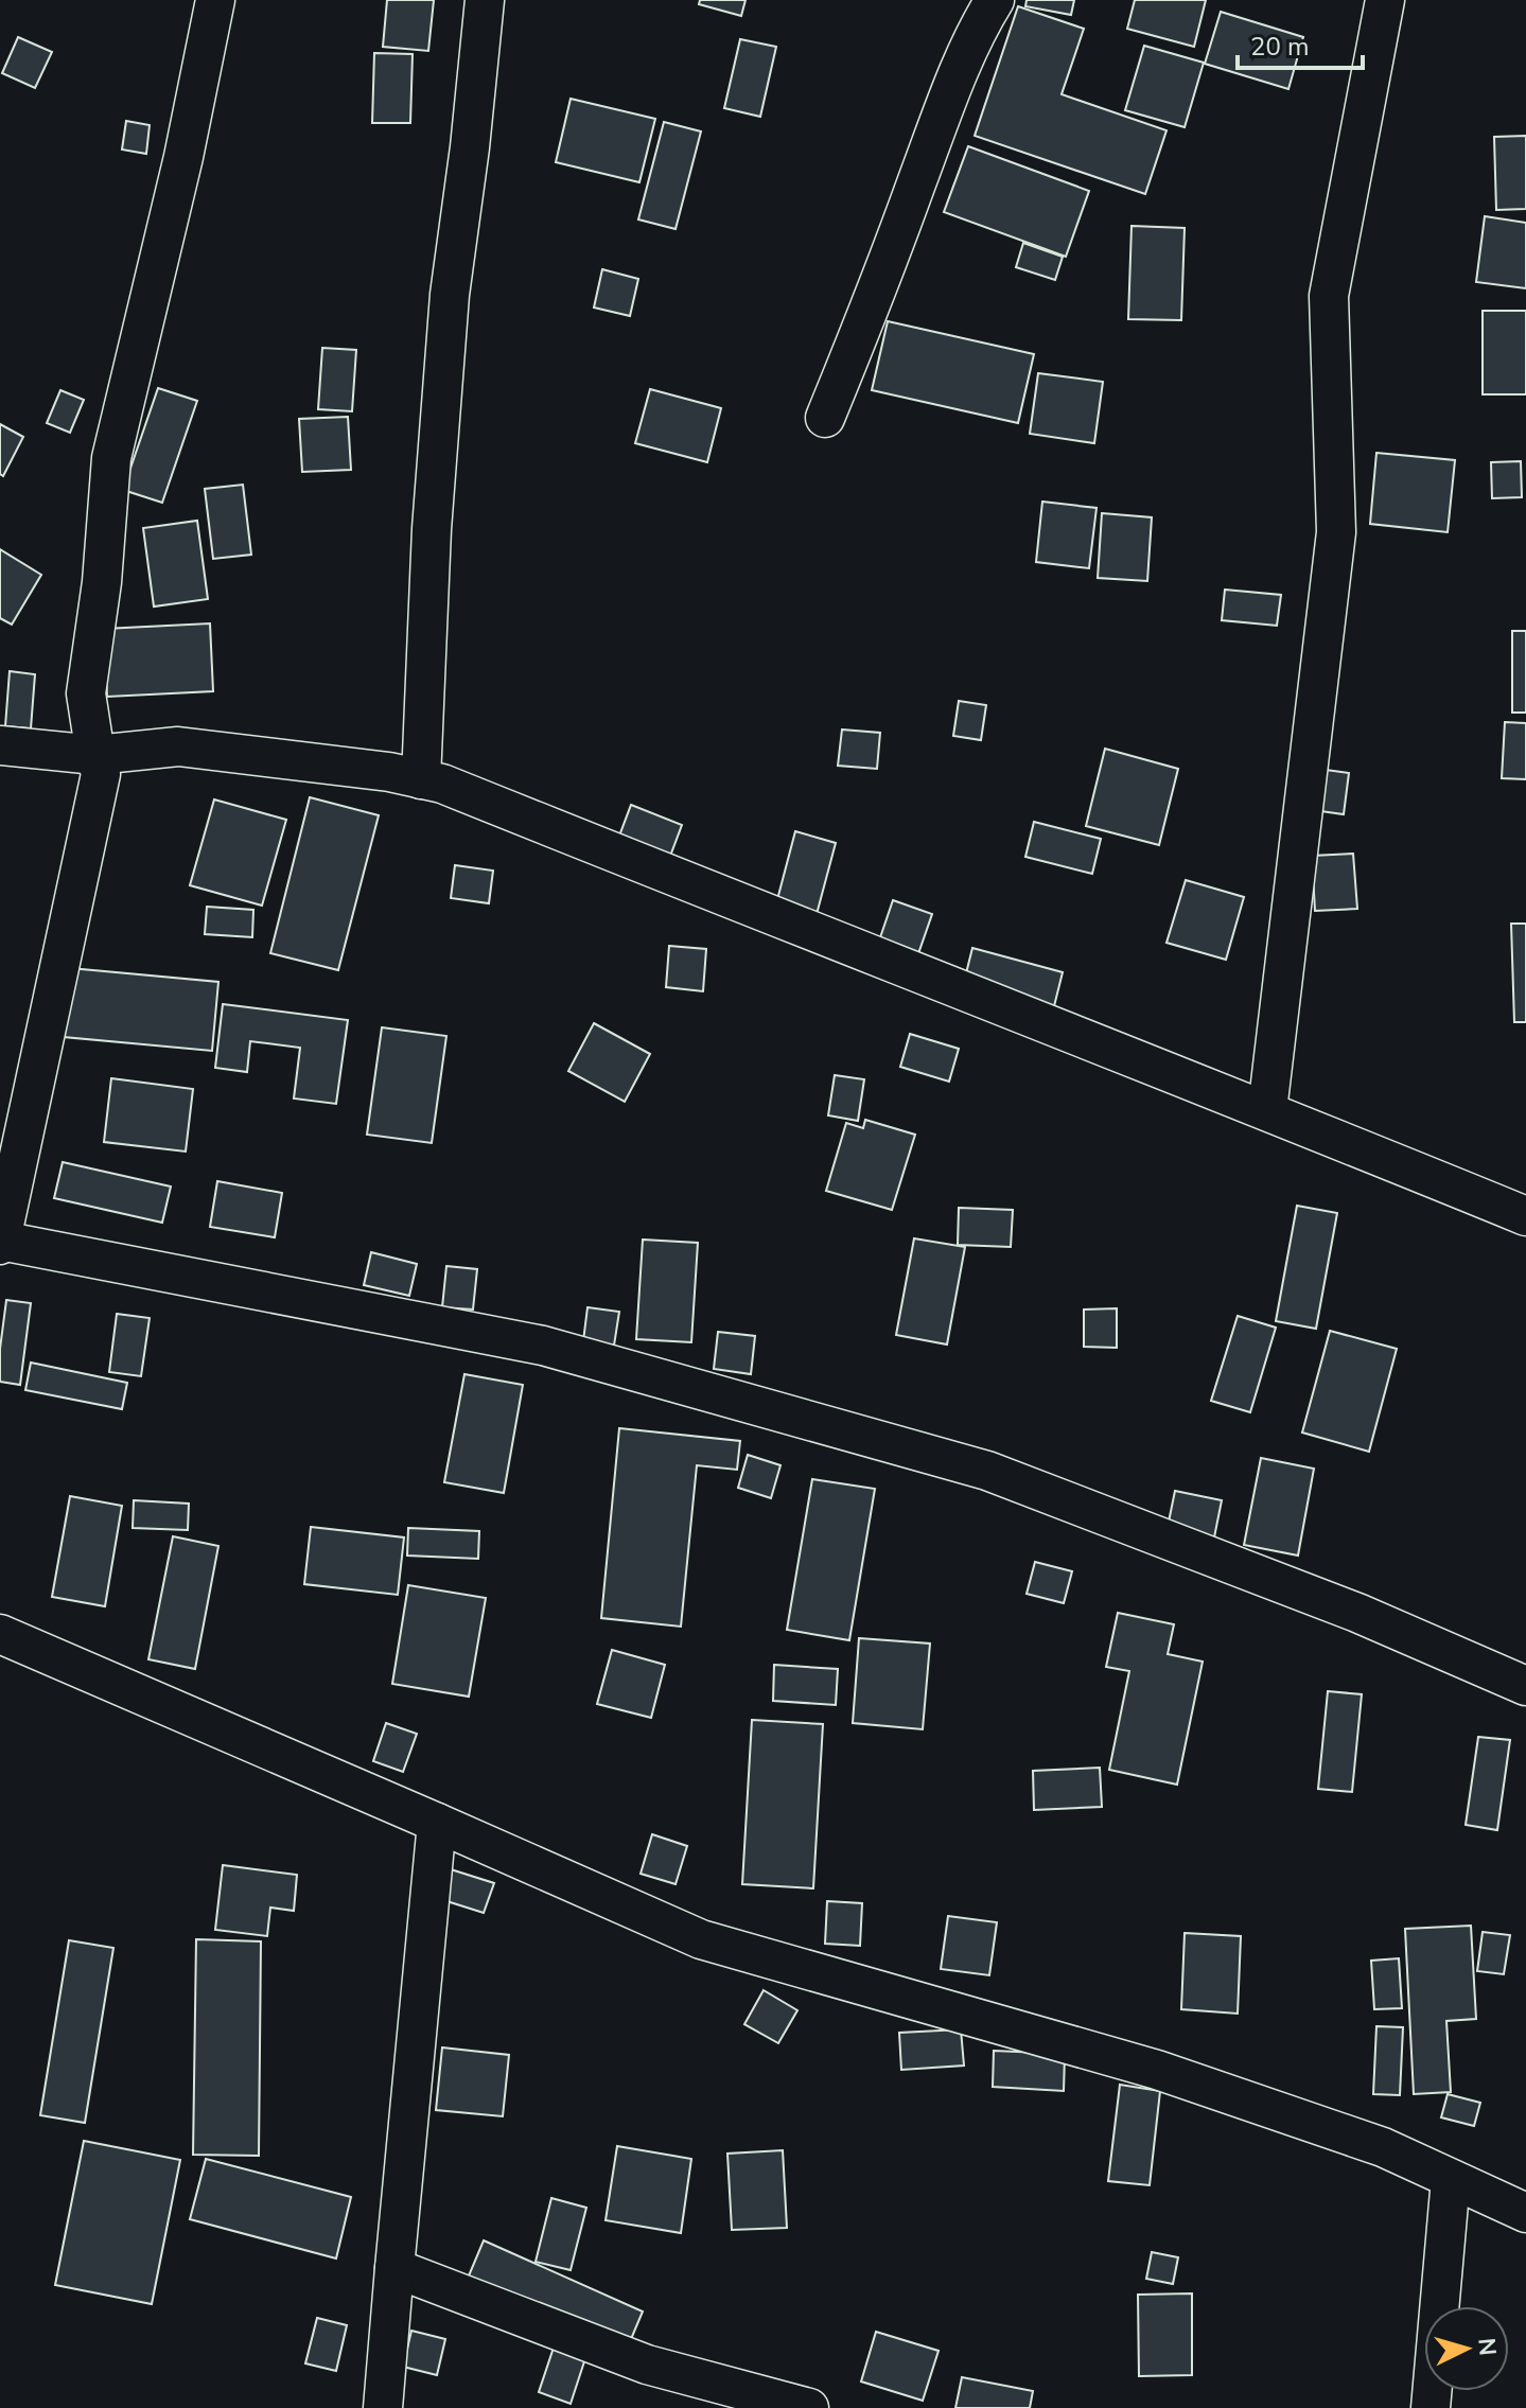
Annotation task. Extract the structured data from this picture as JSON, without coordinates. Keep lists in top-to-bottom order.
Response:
{
  "scale_bar": "20 m",
  "north": "right"
}
